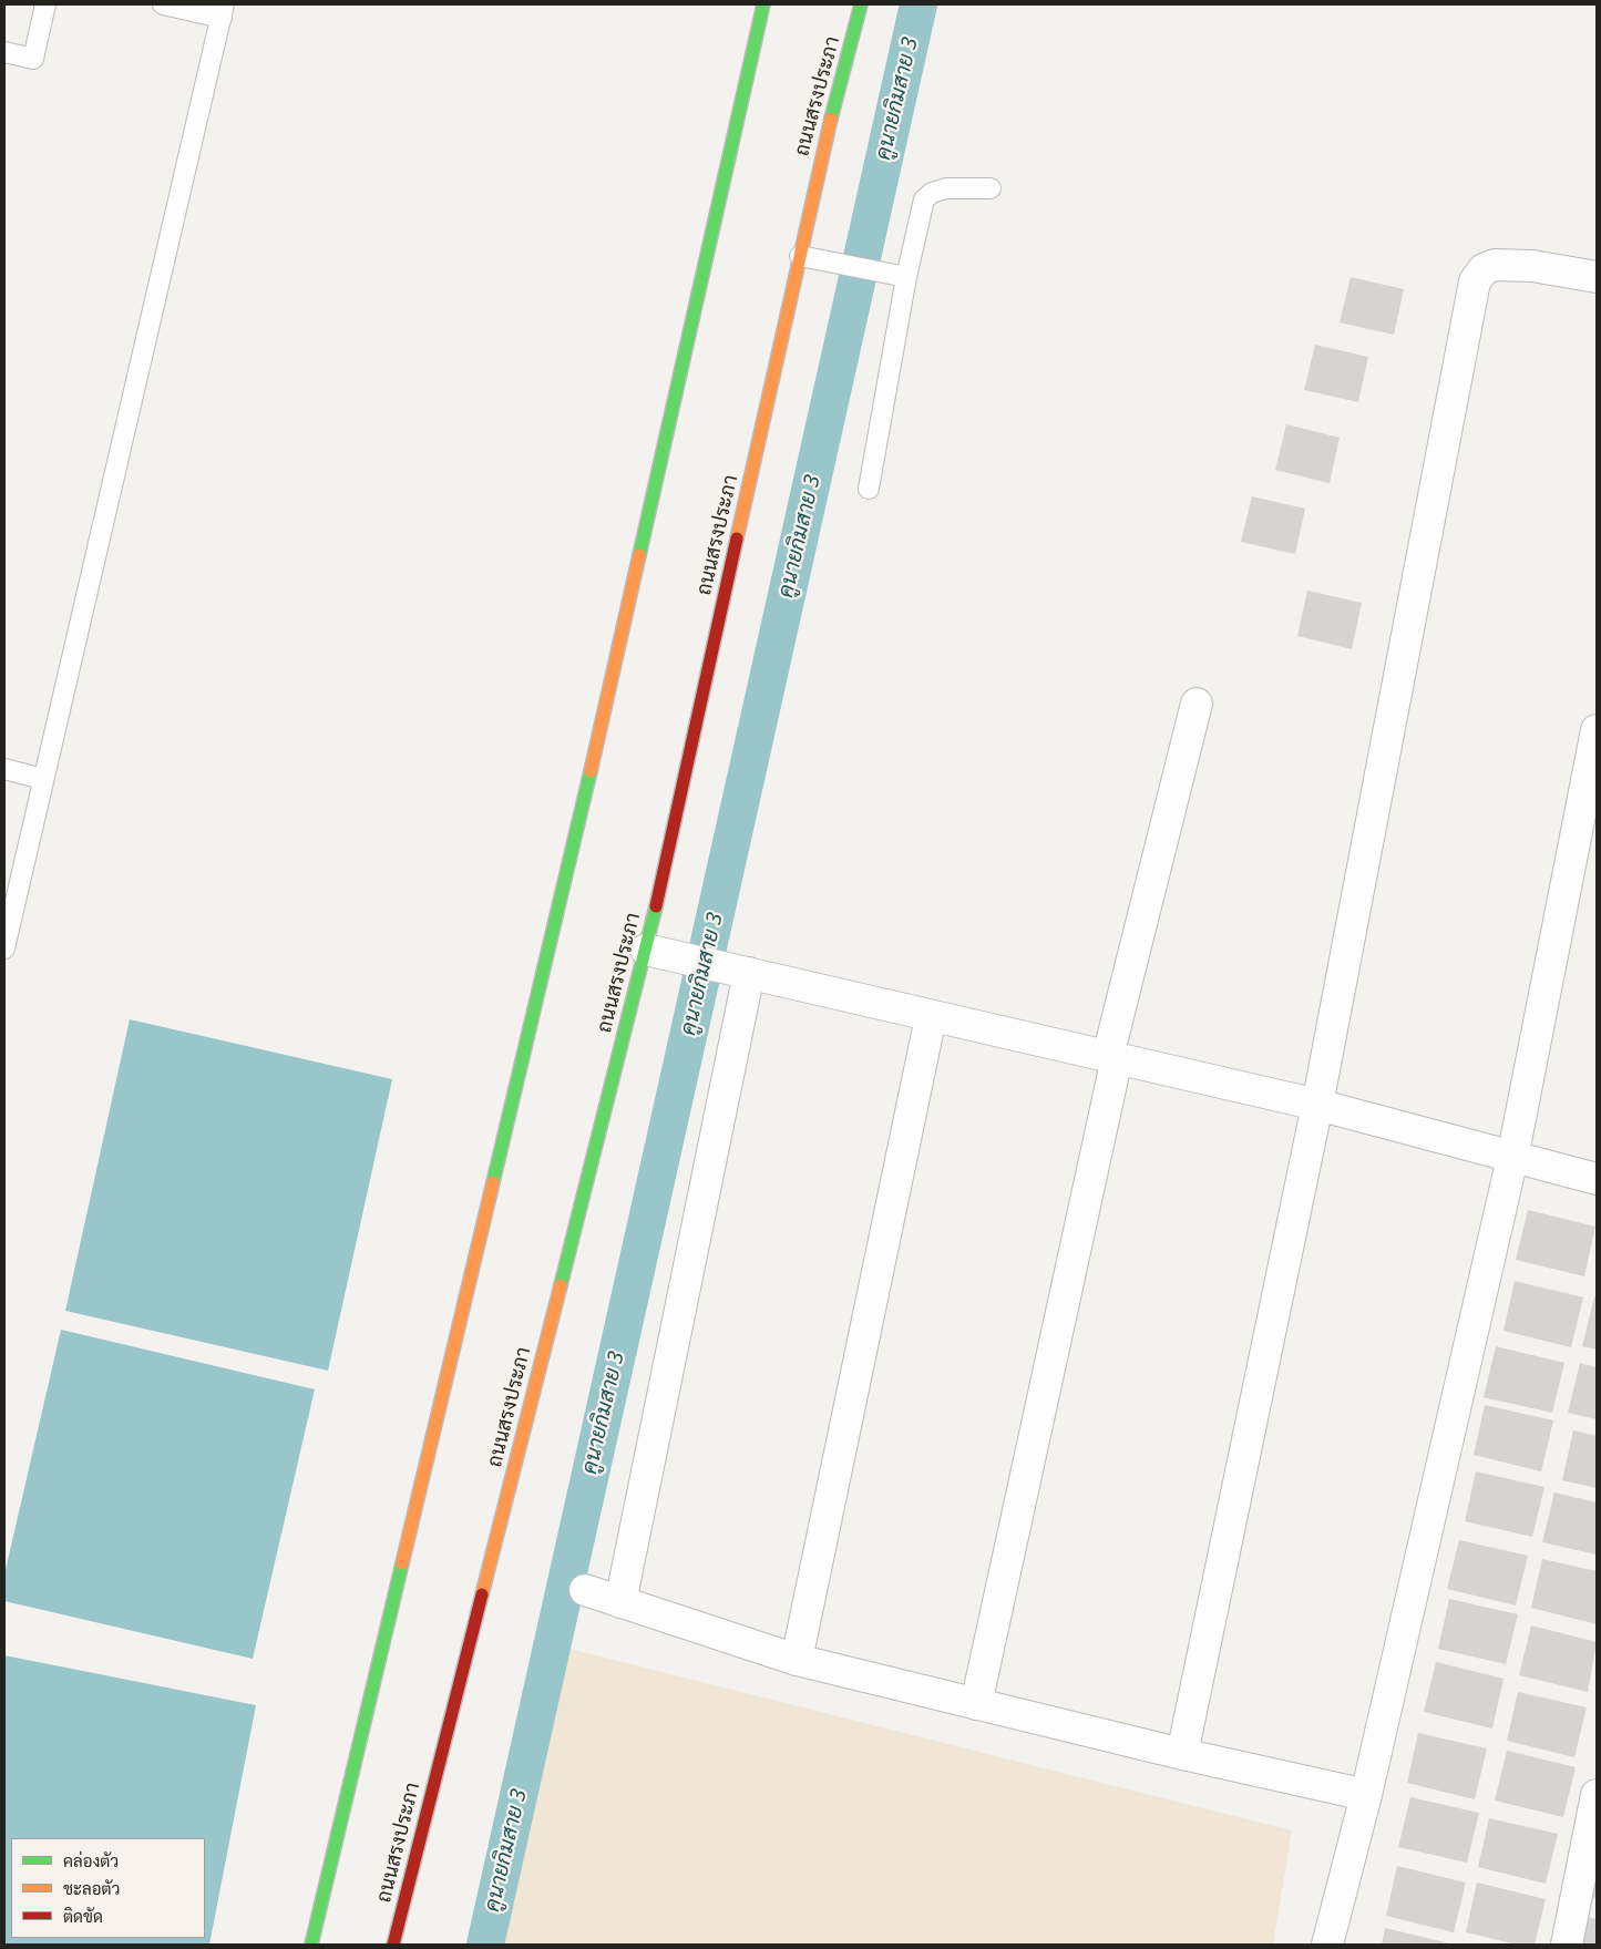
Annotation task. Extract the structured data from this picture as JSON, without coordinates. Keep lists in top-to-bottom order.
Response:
{
  "streets": {
    "main road": ["ถนนสรงประภา"]
  },
  "water": ["คูนายกิมสาย 3"],
  "legend": ["คล่องตัว", "ชะลอตัว", "ติดขัด"]
}
